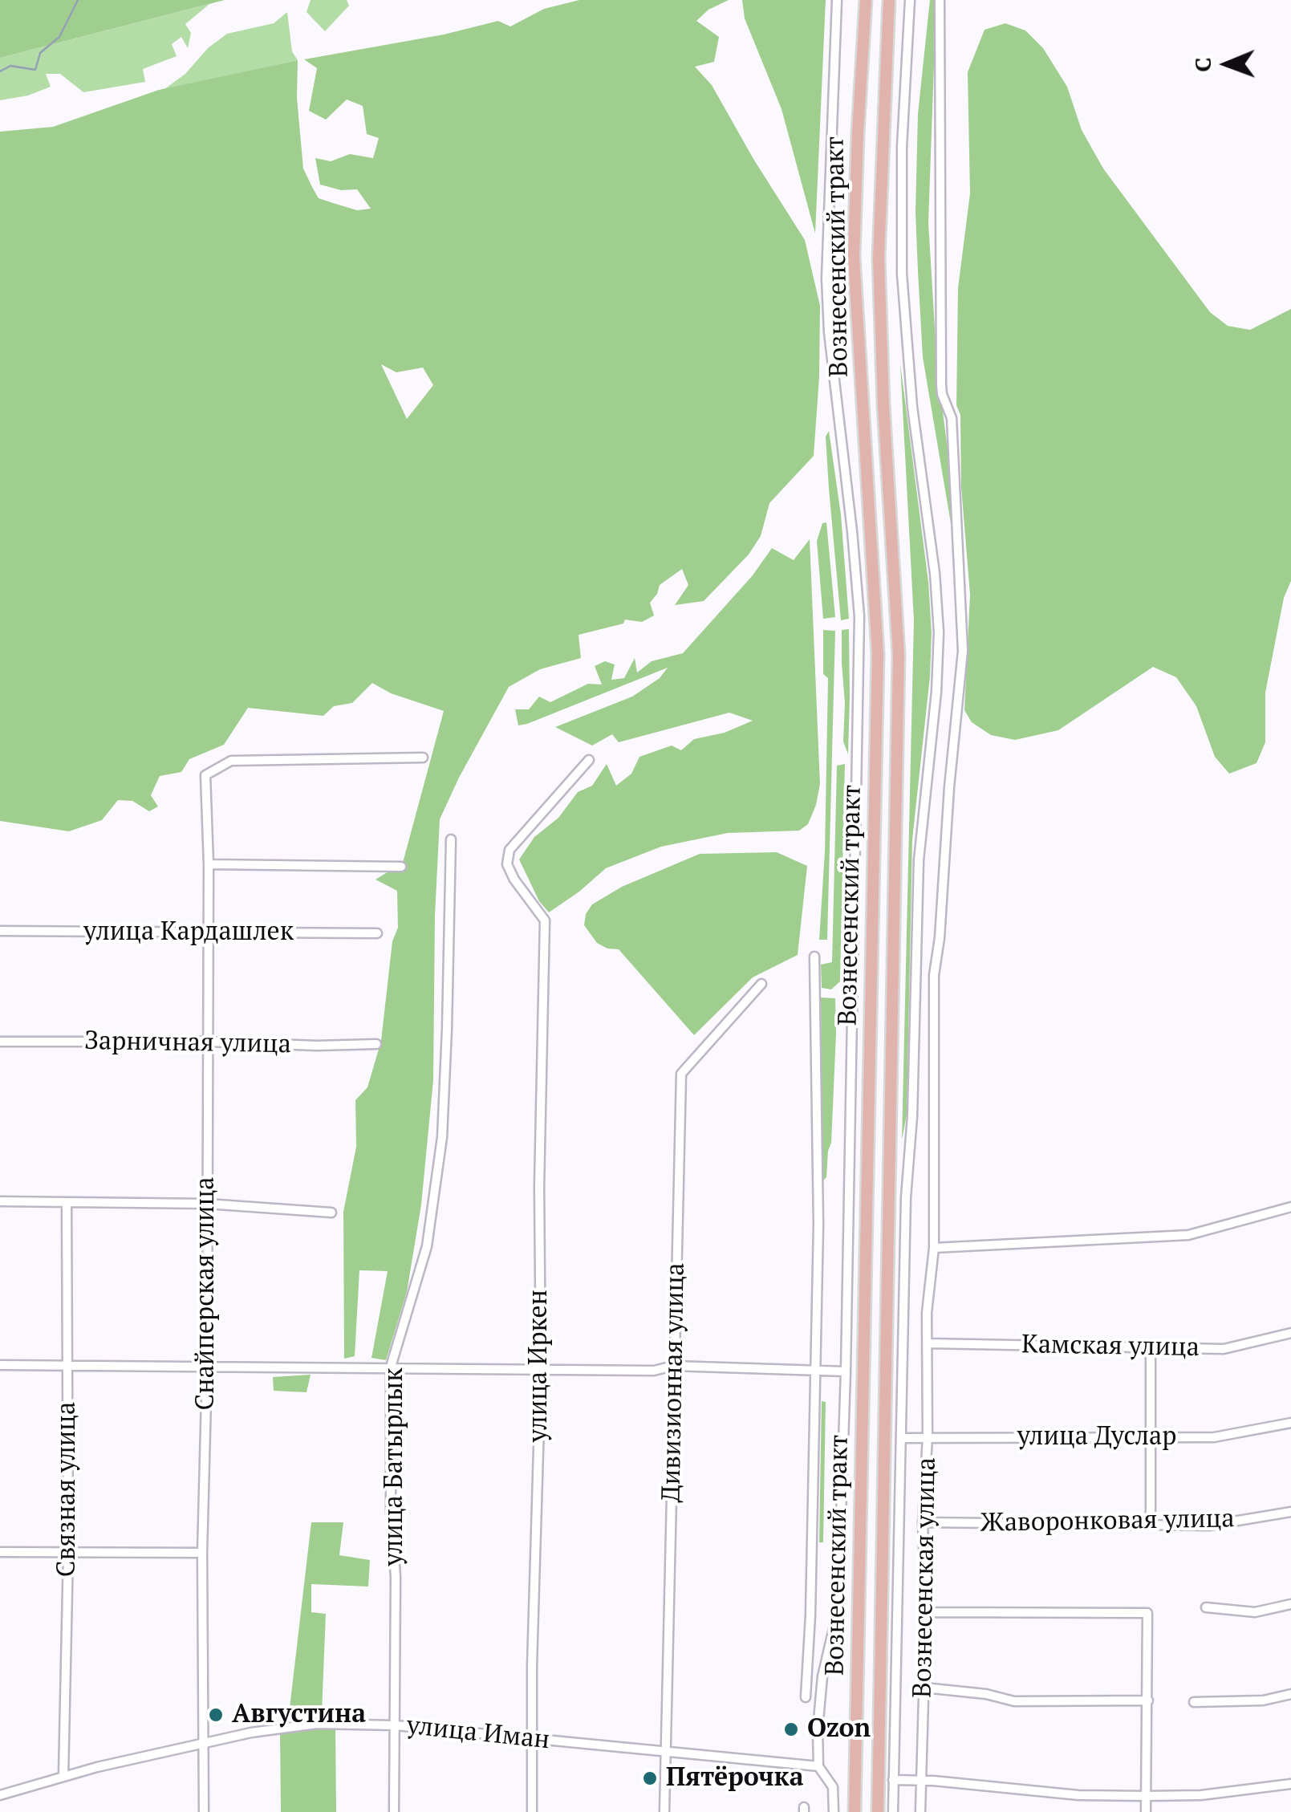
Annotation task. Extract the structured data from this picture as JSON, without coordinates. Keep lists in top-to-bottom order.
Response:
{
  "streets": {
    "main road": ["Вознесенский тракт"],
    "street": [
      "улица Кардашлек",
      "Зарничная улица",
      "Снайперская улица",
      "Камская улица",
      "улица Иркен",
      "Дивизионная улица",
      "улица Дуслар",
      "улица Батырлык",
      "Связная улица",
      "Жаворонковая улица",
      "Вознесенская улица",
      "улица Иман"
    ]
  },
  "crossings": [
    ["улица Кардашлек", "Снайперская улица"],
    ["Зарничная улица", "Снайперская улица"],
    ["Снайперская улица", "улица Иман"],
    ["Камская улица", "Вознесенская улица"],
    ["улица Иркен", "улица Иман"],
    ["Дивизионная улица", "улица Иман"],
    ["улица Дуслар", "Вознесенская улица"],
    ["улица Батырлык", "улица Иман"],
    ["Связная улица", "улица Иман"],
    ["Жаворонковая улица", "Вознесенская улица"]
  ],
  "places": ["Августина", "Ozon", "Пятёрочка"],
  "north": "left"
}
